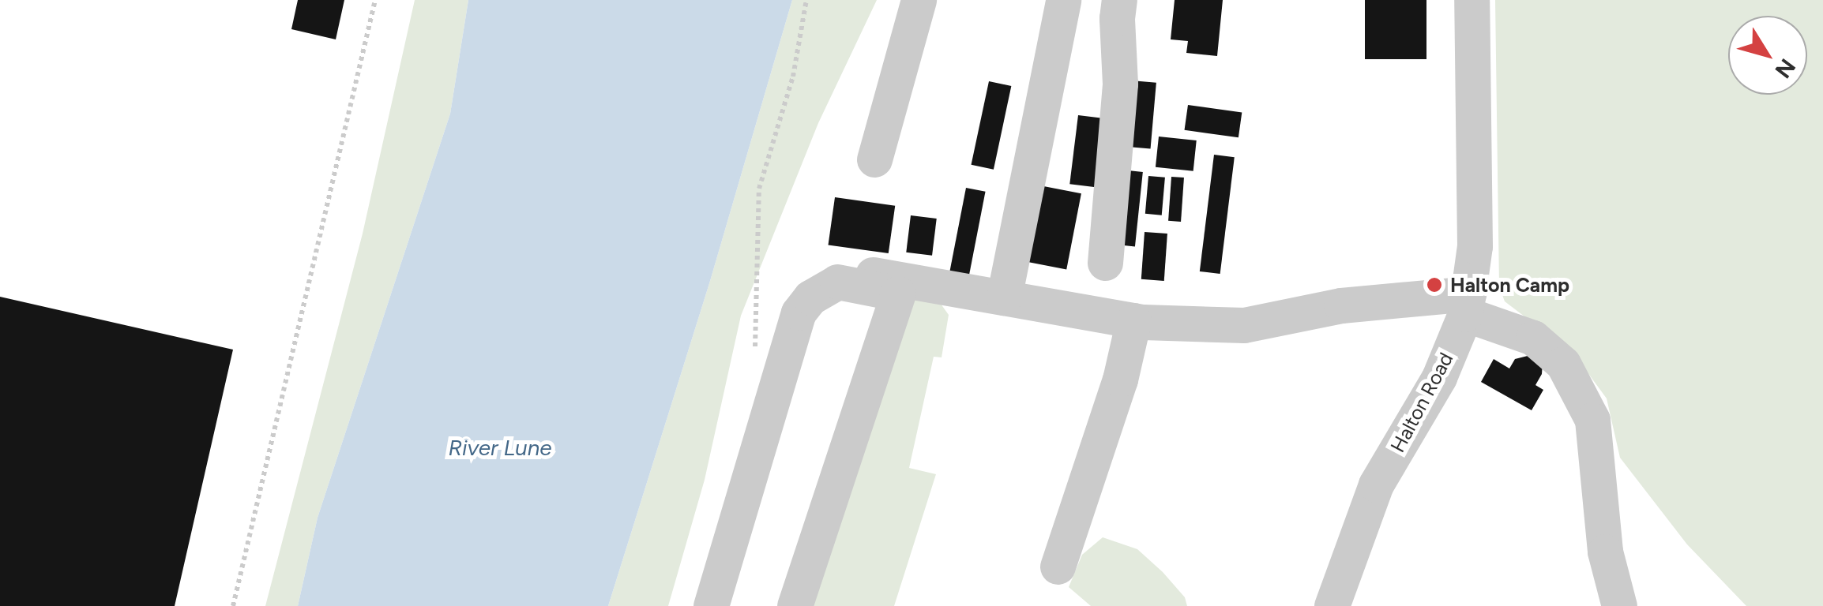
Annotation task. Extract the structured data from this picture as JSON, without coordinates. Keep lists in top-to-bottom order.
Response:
{
  "streets": {
    "street": ["Halton Road"]
  },
  "water": ["River Lune"],
  "places": ["Halton Camp"],
  "north": "bottom right"
}
